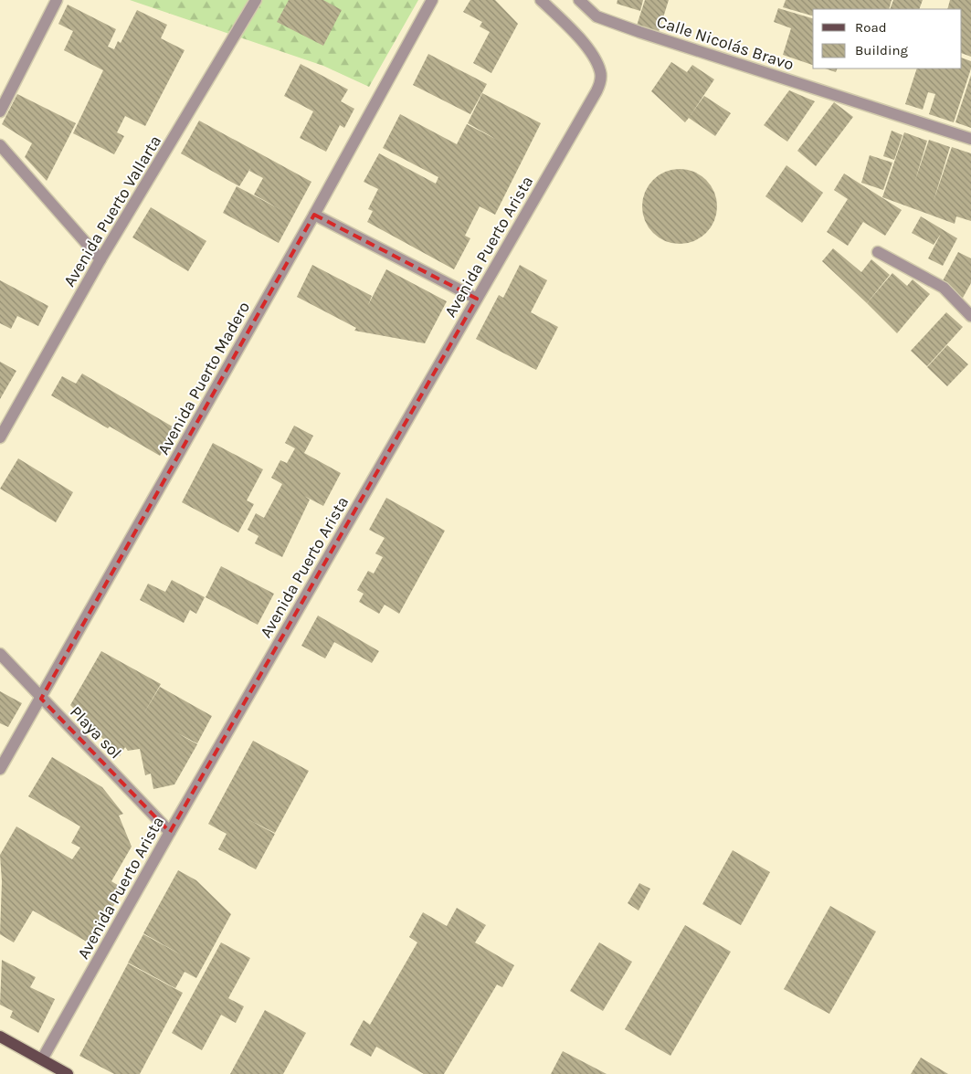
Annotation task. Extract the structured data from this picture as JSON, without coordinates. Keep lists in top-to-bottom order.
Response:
{
  "streets": {
    "street": [
      "Calle Nicolás Bravo",
      "Avenida Puerto Vallarta",
      "Avenida Puerto Arista",
      "Avenida Puerto Madero",
      "Playa sol"
    ]
  },
  "crossings": [
    ["Avenida Puerto Arista", "Playa sol"],
    ["Avenida Puerto Madero", "Playa sol"]
  ],
  "legend": ["Road", "Building"]
}
